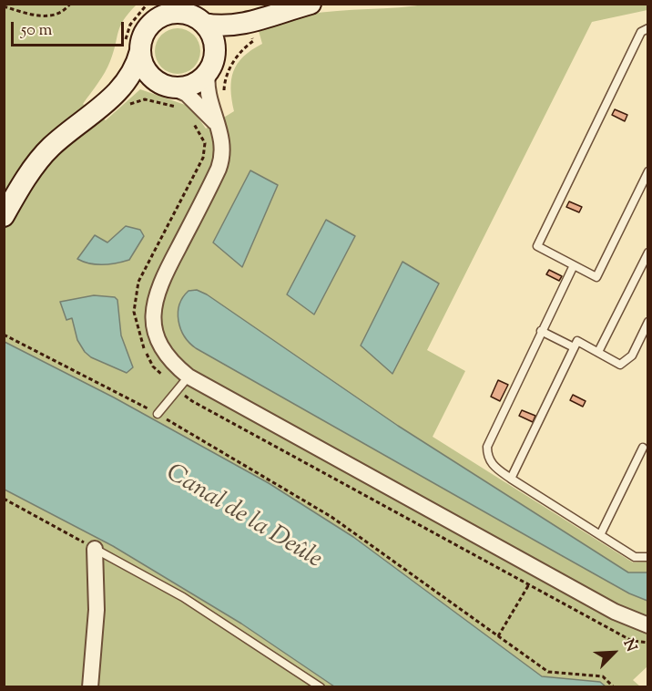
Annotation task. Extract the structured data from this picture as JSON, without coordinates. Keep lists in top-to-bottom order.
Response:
{
  "water": ["Canal de la Deûle"],
  "scale_bar": "50 m",
  "north": "top right"
}
